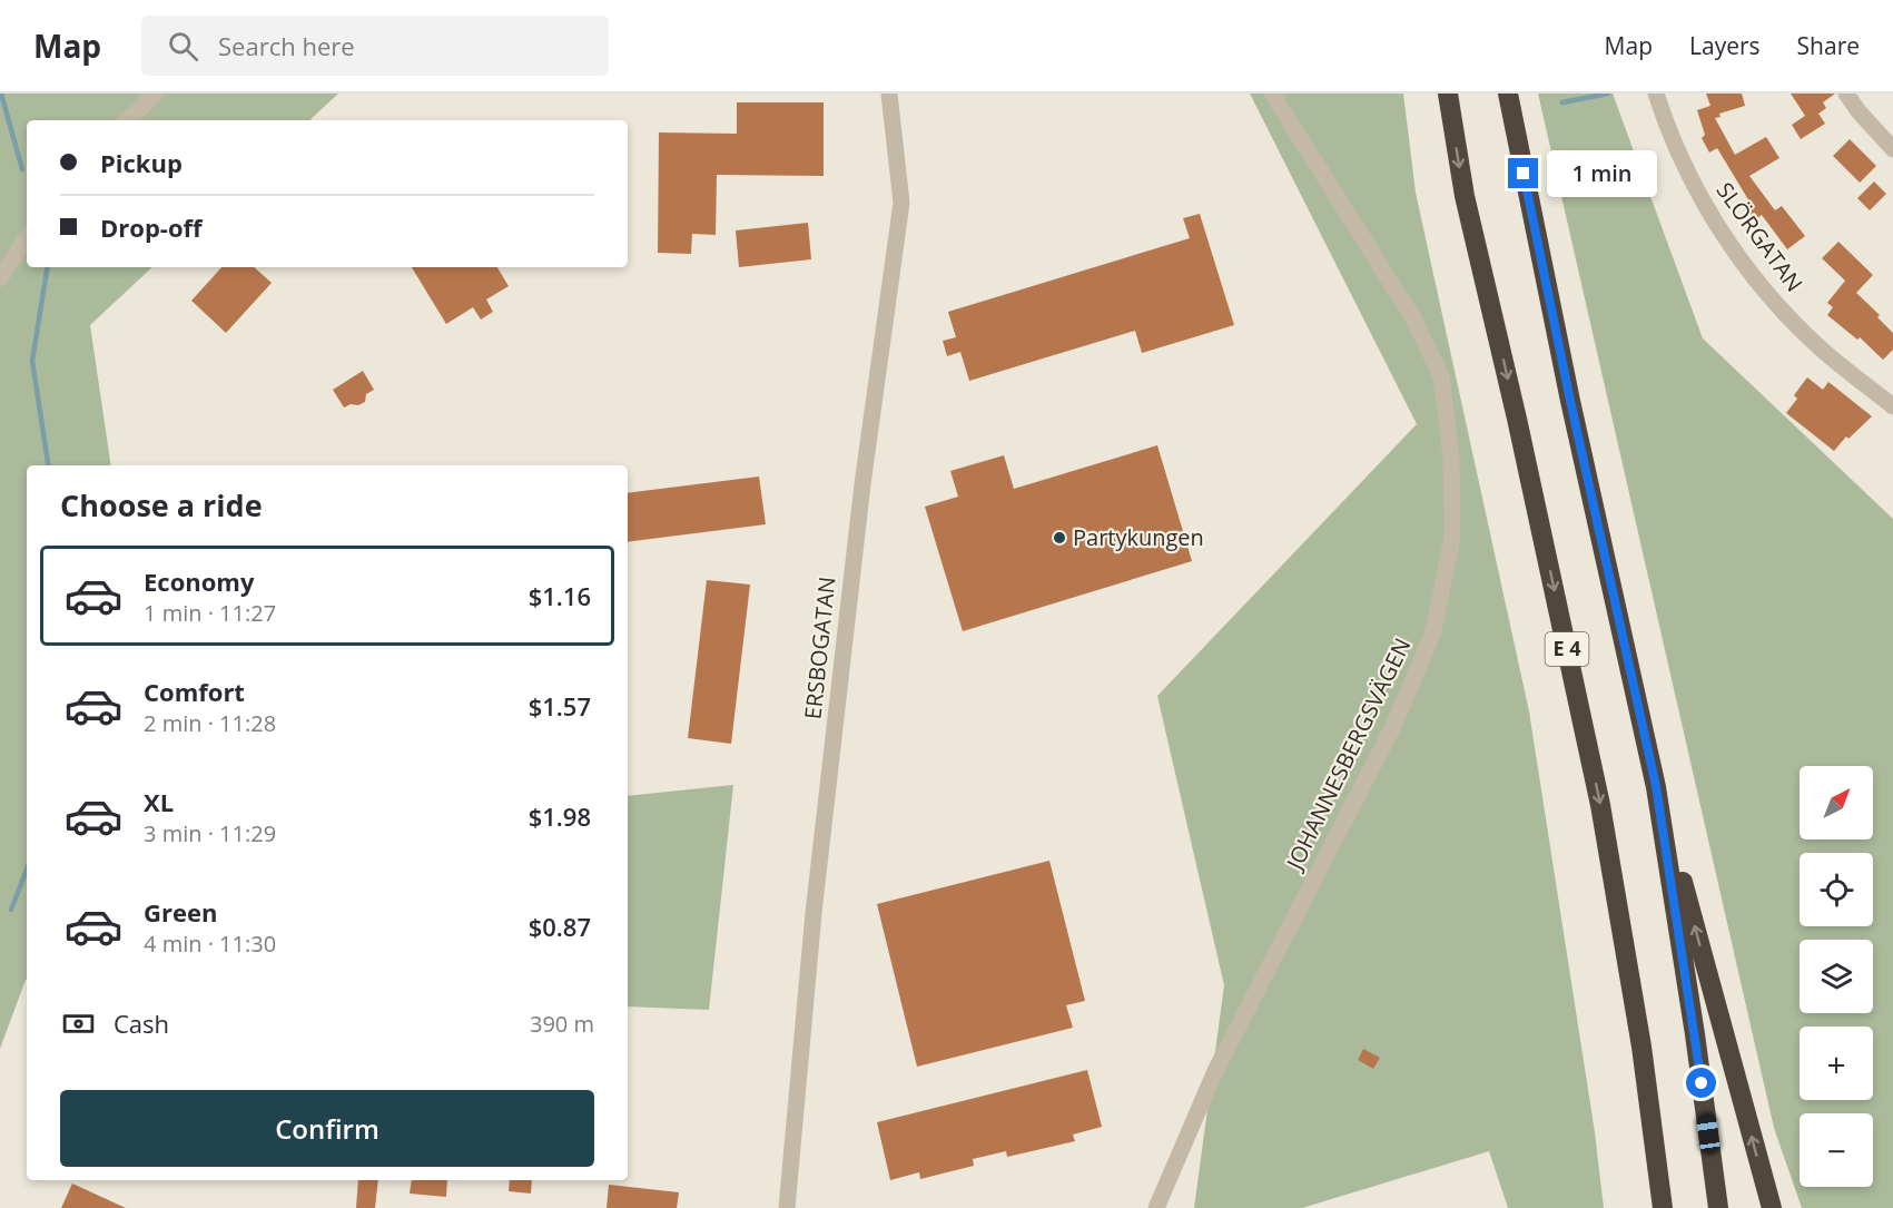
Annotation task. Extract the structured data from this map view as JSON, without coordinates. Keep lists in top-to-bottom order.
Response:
{
  "streets": {
    "highway": ["E 4"],
    "street": ["SLÖRGATAN", "ERSBOGATAN", "JOHANNESBERGSVÄGEN"]
  },
  "places": ["Partykungen"],
  "north": "top right",
  "page": {
    "header": "Map",
    "search": "Search here",
    "nav": ["Map", "Layers", "Share"],
    "banner": ["Pickup", "Drop-off"],
    "bubble": "1 min",
    "heading": "Choose a ride",
    "list": [
      {
        "name": "Economy",
        "note": "1 min · 11:27",
        "value": "$1.16"
      },
      {
        "name": "Comfort",
        "note": "2 min · 11:28",
        "value": "$1.57"
      },
      {
        "name": "XL",
        "note": "3 min · 11:29",
        "value": "$1.98"
      },
      {
        "name": "Green",
        "note": "4 min · 11:30",
        "value": "$0.87"
      }
    ],
    "map_buttons": ["+", "−"],
    "pay": ["Cash", "390 m"],
    "buttons": "Confirm"
  }
}
